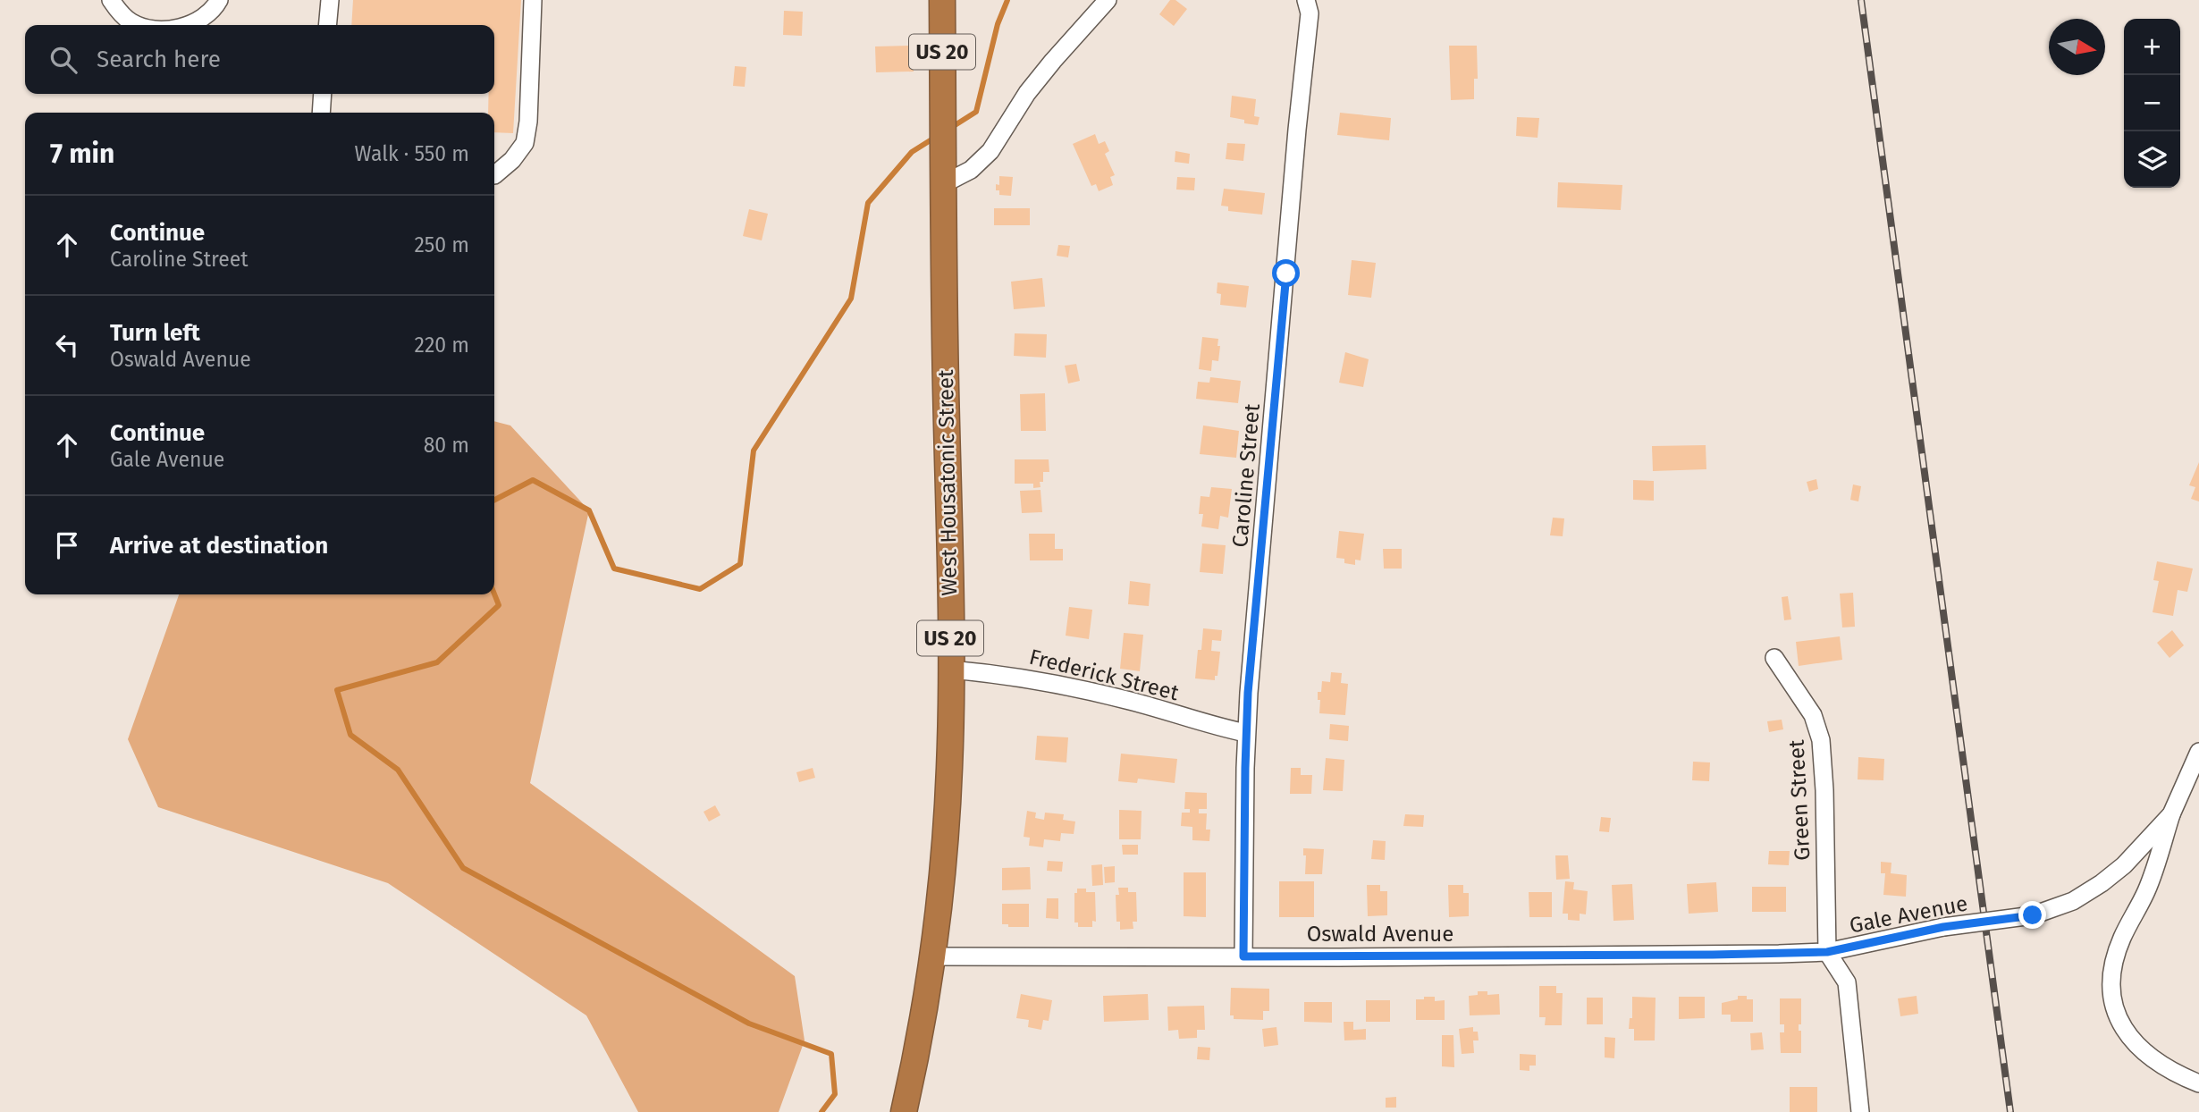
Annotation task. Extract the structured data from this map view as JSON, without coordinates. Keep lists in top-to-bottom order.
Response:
{
  "streets": {
    "highway": ["US 20", "West Housatonic Street"],
    "street": [
      "Caroline Street",
      "Frederick Street",
      "Green Street",
      "Gale Avenue",
      "Oswald Avenue"
    ]
  },
  "crossings": [
    ["Caroline Street", "Frederick Street"],
    ["Caroline Street", "Oswald Avenue"],
    ["West Housatonic Street", "Frederick Street"],
    ["West Housatonic Street", "Oswald Avenue"],
    ["Green Street", "Gale Avenue"],
    ["Green Street", "Oswald Avenue"],
    ["Gale Avenue", "Oswald Avenue"]
  ],
  "north": "right",
  "page": {
    "map_buttons": ["+", "−"],
    "search": "Search here",
    "heading": ["7 min", "Walk · 550 m"],
    "list": [
      ["Continue", "Caroline Street", "250 m"],
      ["Turn left", "Oswald Avenue", "220 m"],
      ["Continue", "Gale Avenue", "80 m"],
      "Arrive at destination"
    ]
  }
}
